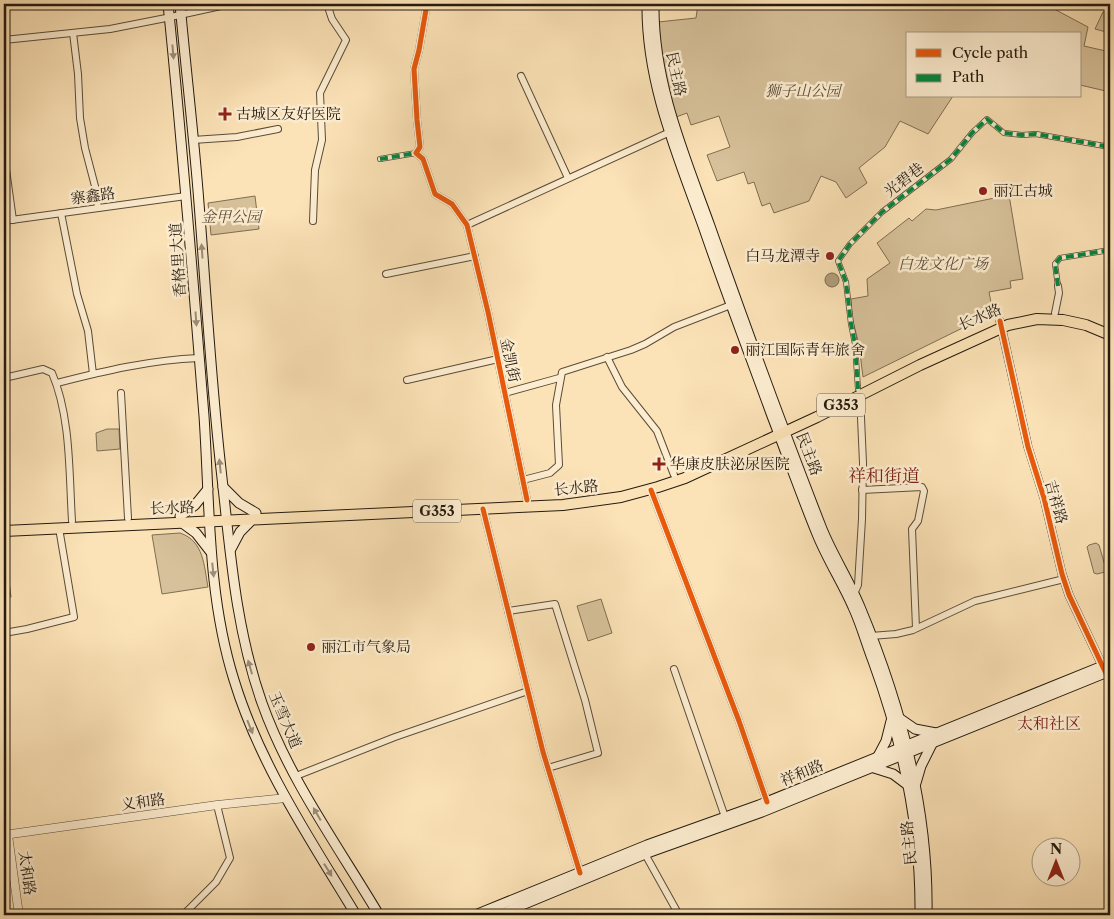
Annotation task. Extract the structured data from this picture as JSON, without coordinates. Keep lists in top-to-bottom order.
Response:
{
  "streets": {
    "highway": ["长水路", "G353"],
    "main road": [
      "民主路",
      "香格里大道",
      "玉雪大道",
      "祥和路"
    ],
    "street": [
      "光碧巷",
      "寨鑫路",
      "金凯街",
      "吉祥路",
      "义和路",
      "太和路"
    ]
  },
  "crossings": [
    ["民主路", "长水路"],
    ["民主路", "祥和路"],
    ["光碧巷", "长水路"],
    ["寨鑫路", "香格里大道"],
    ["香格里大道", "长水路"],
    ["香格里大道", "玉雪大道"],
    ["长水路", "金凯街"],
    ["长水路", "吉祥路"],
    ["长水路", "玉雪大道"],
    ["吉祥路", "祥和路"],
    ["义和路", "太和路"]
  ],
  "districts": ["祥和街道", "太和社区"],
  "parks": ["狮子山公园", "金甲公园", "白龙文化广场"],
  "places": {
    "health": ["古城区友好医院", "华康皮肤泌尿医院"],
    "other": [
      "丽江古城",
      "白马龙潭寺",
      "丽江国际青年旅舍",
      "丽江市气象局"
    ]
  },
  "legend": ["Cycle path", "Path"],
  "north": "top"
}
